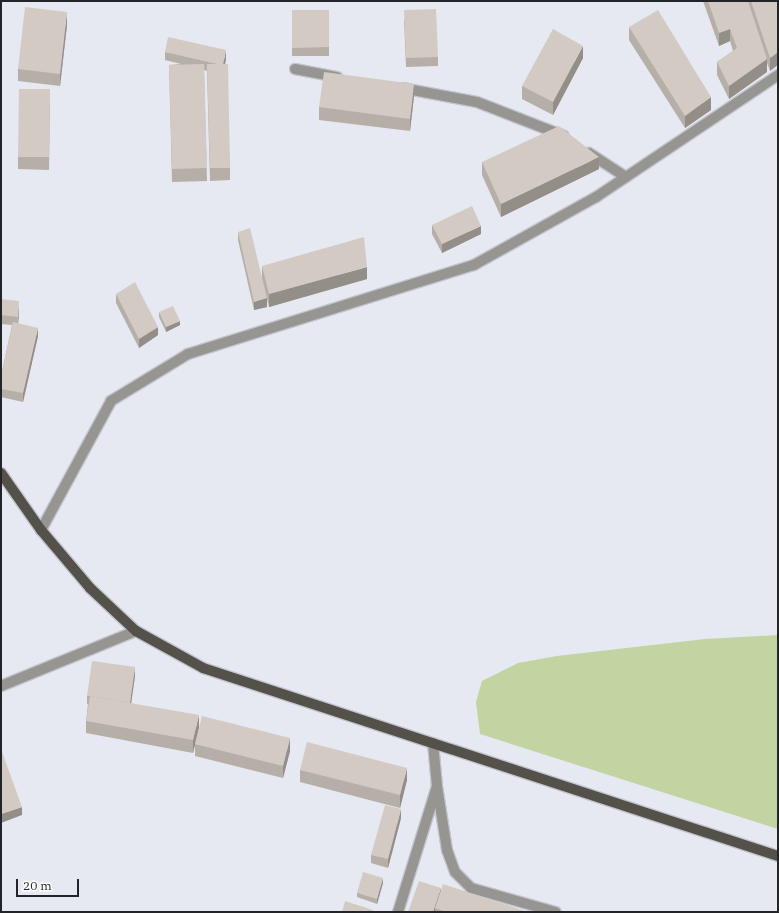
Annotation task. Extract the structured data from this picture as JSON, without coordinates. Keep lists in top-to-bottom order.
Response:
{
  "scale_bar": "20 m"
}
